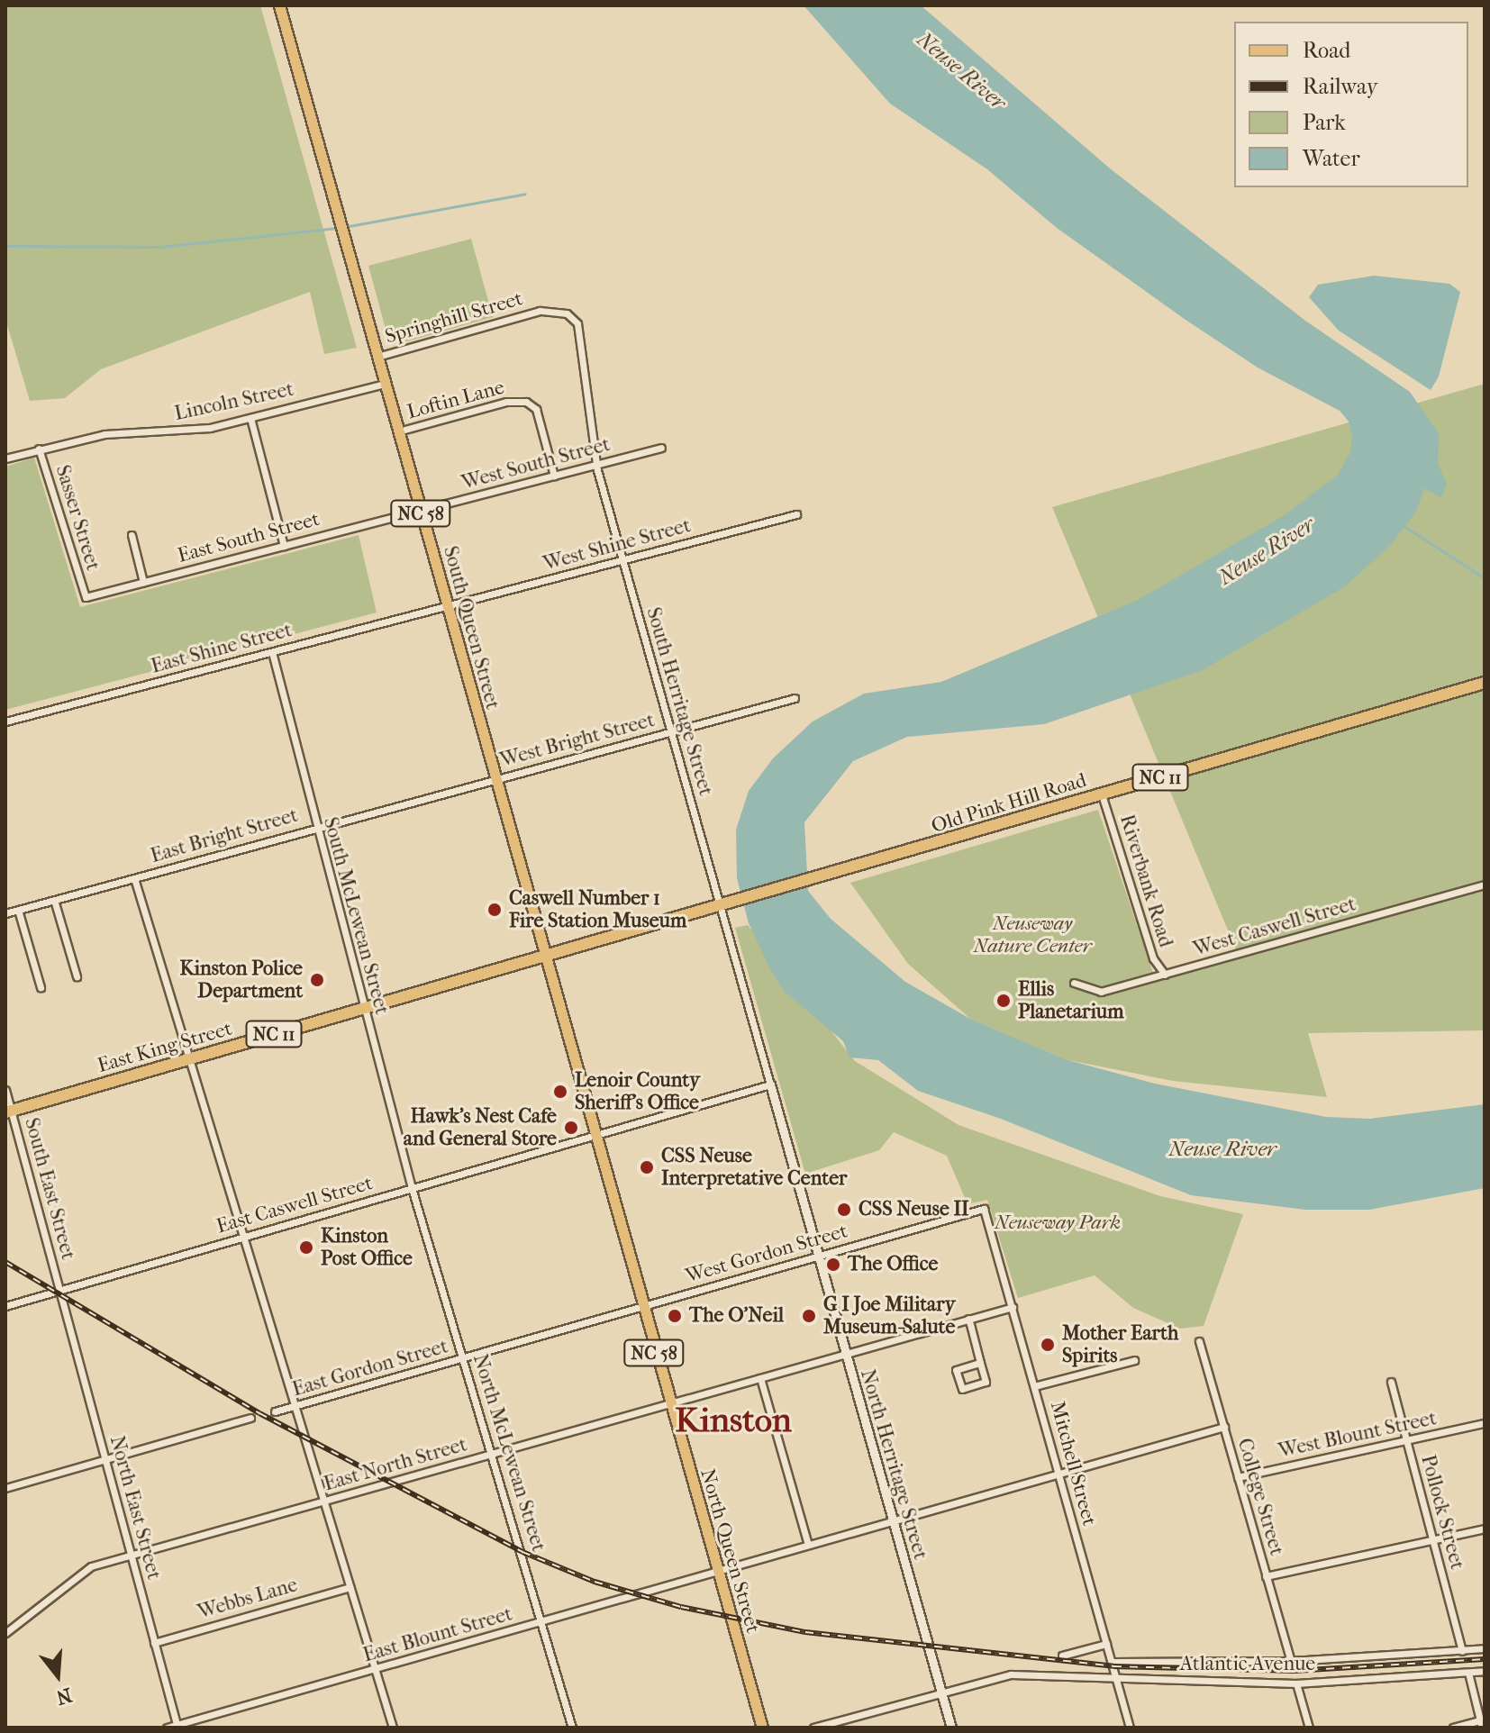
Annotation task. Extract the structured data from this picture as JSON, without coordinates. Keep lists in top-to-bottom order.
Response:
{
  "streets": {
    "highway": ["NC 11", "Old Pink Hill Road", "East King Street"],
    "main road": ["NC 58", "South Queen Street", "North Queen Street"],
    "street": [
      "Springhill Street",
      "Loftin Lane",
      "Lincoln Street",
      "West South Street",
      "Sasser Street",
      "East South Street",
      "West Shine Street",
      "East Shine Street",
      "South Herritage Street",
      "West Bright Street",
      "East Bright Street",
      "Riverbank Road",
      "South McLewean Street",
      "West Caswell Street",
      "South East Street",
      "East Caswell Street",
      "West Gordon Street",
      "East Gordon Street",
      "West Blount Street",
      "North McLewean Street",
      "Mitchell Street",
      "East North Street",
      "North Herritage Street",
      "College Street",
      "North East Street",
      "Pollock Street",
      "Webbs Lane",
      "East Blount Street",
      "Atlantic Avenue"
    ]
  },
  "crossings": [
    ["Springhill Street", "South Queen Street"],
    ["Springhill Street", "South Herritage Street"],
    ["Loftin Lane", "West South Street"],
    ["Loftin Lane", "South Queen Street"],
    ["Lincoln Street", "Sasser Street"],
    ["Lincoln Street", "South Queen Street"],
    ["West South Street", "East South Street"],
    ["West South Street", "South Queen Street"],
    ["West South Street", "South Herritage Street"],
    ["Sasser Street", "East South Street"],
    ["East South Street", "South Queen Street"],
    ["West Shine Street", "South Queen Street"],
    ["West Shine Street", "East Shine Street"],
    ["West Shine Street", "South Herritage Street"],
    ["South Queen Street", "East Shine Street"],
    ["South Queen Street", "West Bright Street"],
    ["South Queen Street", "Old Pink Hill Road"],
    ["South Queen Street", "East Bright Street"],
    ["South Queen Street", "East King Street"],
    ["South Queen Street", "East Caswell Street"],
    ["South Queen Street", "North Queen Street"],
    ["East Shine Street", "South McLewean Street"],
    ["South Herritage Street", "West Bright Street"],
    ["South Herritage Street", "Old Pink Hill Road"],
    ["South Herritage Street", "North Herritage Street"],
    ["West Bright Street", "East Bright Street"],
    ["Old Pink Hill Road", "Riverbank Road"],
    ["Old Pink Hill Road", "East King Street"],
    ["East Bright Street", "South McLewean Street"],
    ["Riverbank Road", "West Caswell Street"],
    ["South McLewean Street", "East King Street"],
    ["South McLewean Street", "East Caswell Street"],
    ["South McLewean Street", "North McLewean Street"],
    ["East King Street", "South East Street"],
    ["South East Street", "East Caswell Street"],
    ["South East Street", "North East Street"],
    ["East Caswell Street", "North McLewean Street"],
    ["East Caswell Street", "North East Street"],
    ["East Caswell Street", "North Queen Street"],
    ["West Gordon Street", "East Gordon Street"],
    ["West Gordon Street", "Mitchell Street"],
    ["West Gordon Street", "North Herritage Street"],
    ["West Gordon Street", "North Queen Street"],
    ["East Gordon Street", "North McLewean Street"],
    ["East Gordon Street", "North Queen Street"],
    ["West Blount Street", "College Street"],
    ["West Blount Street", "Pollock Street"],
    ["North McLewean Street", "East North Street"],
    ["North McLewean Street", "East Blount Street"],
    ["Mitchell Street", "East North Street"],
    ["Mitchell Street", "Atlantic Avenue"],
    ["East North Street", "North Herritage Street"],
    ["East North Street", "North East Street"],
    ["East North Street", "North Queen Street"],
    ["North Herritage Street", "Atlantic Avenue"],
    ["College Street", "Atlantic Avenue"],
    ["North East Street", "Webbs Lane"],
    ["North East Street", "East Blount Street"],
    ["Pollock Street", "Atlantic Avenue"],
    ["North Queen Street", "East Blount Street"]
  ],
  "districts": ["Kinston"],
  "water": ["Neuse River"],
  "parks": ["Neuseway Nature Center", "Neuseway Park"],
  "places": [
    "Caswell Number 1 Fire Station Museum",
    "Kinston Police Department",
    "Ellis Planetarium",
    "Lenoir County Sheriff's Office",
    "Hawk's Nest Cafe and General Store",
    "CSS Neuse Interpretative Center",
    "CSS Neuse II",
    "Kinston Post Office",
    "The Office",
    "The O'Neil",
    "G I Joe Military Museum-Salute",
    "Mother Earth Spirits"
  ],
  "legend": [
    "Road",
    "Railway",
    "Park",
    "Water"
  ],
  "north": "bottom"
}
